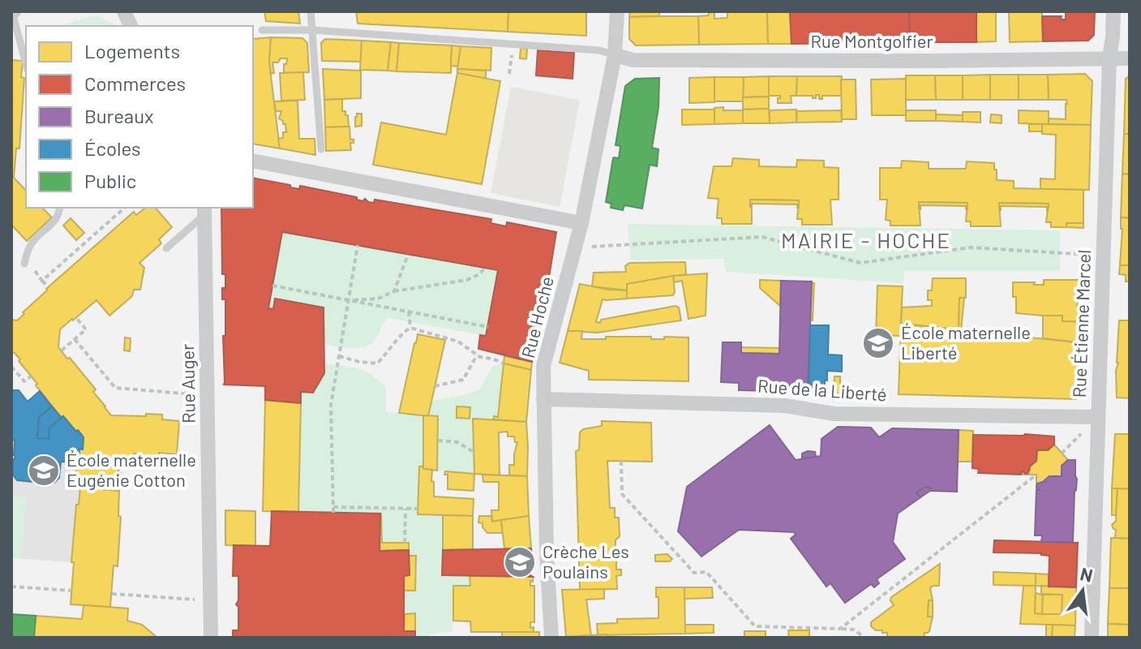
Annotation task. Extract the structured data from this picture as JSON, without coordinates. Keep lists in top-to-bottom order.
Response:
{
  "streets": {
    "street": [
      "Rue Montgolfier",
      "Rue Hoche",
      "Rue Étienne Marcel",
      "Rue Auger",
      "Rue de la Liberté"
    ]
  },
  "crossings": [
    ["Rue Montgolfier", "Rue Hoche"],
    ["Rue Montgolfier", "Rue Étienne Marcel"],
    ["Rue Hoche", "Rue de la Liberté"],
    ["Rue Étienne Marcel", "Rue de la Liberté"]
  ],
  "districts": ["MAIRIE - HOCHE"],
  "places": {
    "school or university": ["École maternelle Liberté", "École maternelle Eugénie Cotton", "Crèche Les Poulains"]
  },
  "legend": [
    "Logements",
    "Commerces",
    "Bureaux",
    "Écoles",
    "Public"
  ],
  "north": "top"
}
